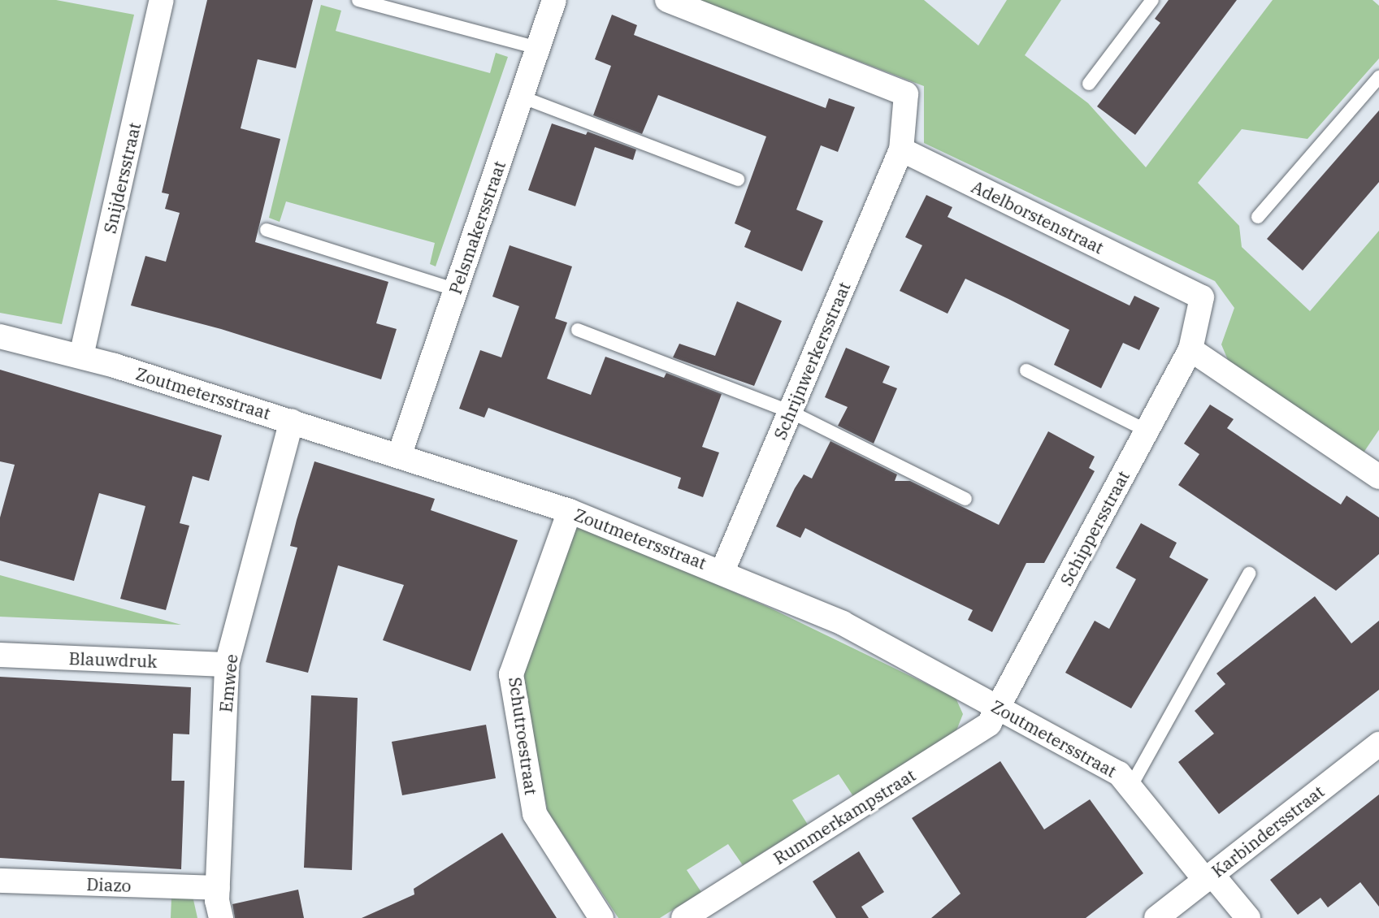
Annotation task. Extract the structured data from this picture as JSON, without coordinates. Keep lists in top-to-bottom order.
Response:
{
  "streets": {
    "street": [
      "Snijdersstraat",
      "Adelborstenstraat",
      "Pelsmakersstraat",
      "Schrijnwerkersstraat",
      "Zoutmetersstraat",
      "Schippersstraat",
      "Blauwdruk",
      "Emwee",
      "Schutroestraat",
      "Rummerkampstraat",
      "Karbindersstraat",
      "Diazo"
    ]
  },
  "crossings": [
    ["Snijdersstraat", "Zoutmetersstraat"],
    ["Adelborstenstraat", "Schrijnwerkersstraat"],
    ["Adelborstenstraat", "Schippersstraat"],
    ["Pelsmakersstraat", "Zoutmetersstraat"],
    ["Schrijnwerkersstraat", "Zoutmetersstraat"],
    ["Zoutmetersstraat", "Schippersstraat"],
    ["Zoutmetersstraat", "Emwee"],
    ["Zoutmetersstraat", "Schutroestraat"],
    ["Zoutmetersstraat", "Rummerkampstraat"],
    ["Zoutmetersstraat", "Karbindersstraat"],
    ["Schippersstraat", "Rummerkampstraat"],
    ["Blauwdruk", "Emwee"],
    ["Emwee", "Diazo"]
  ]
}
